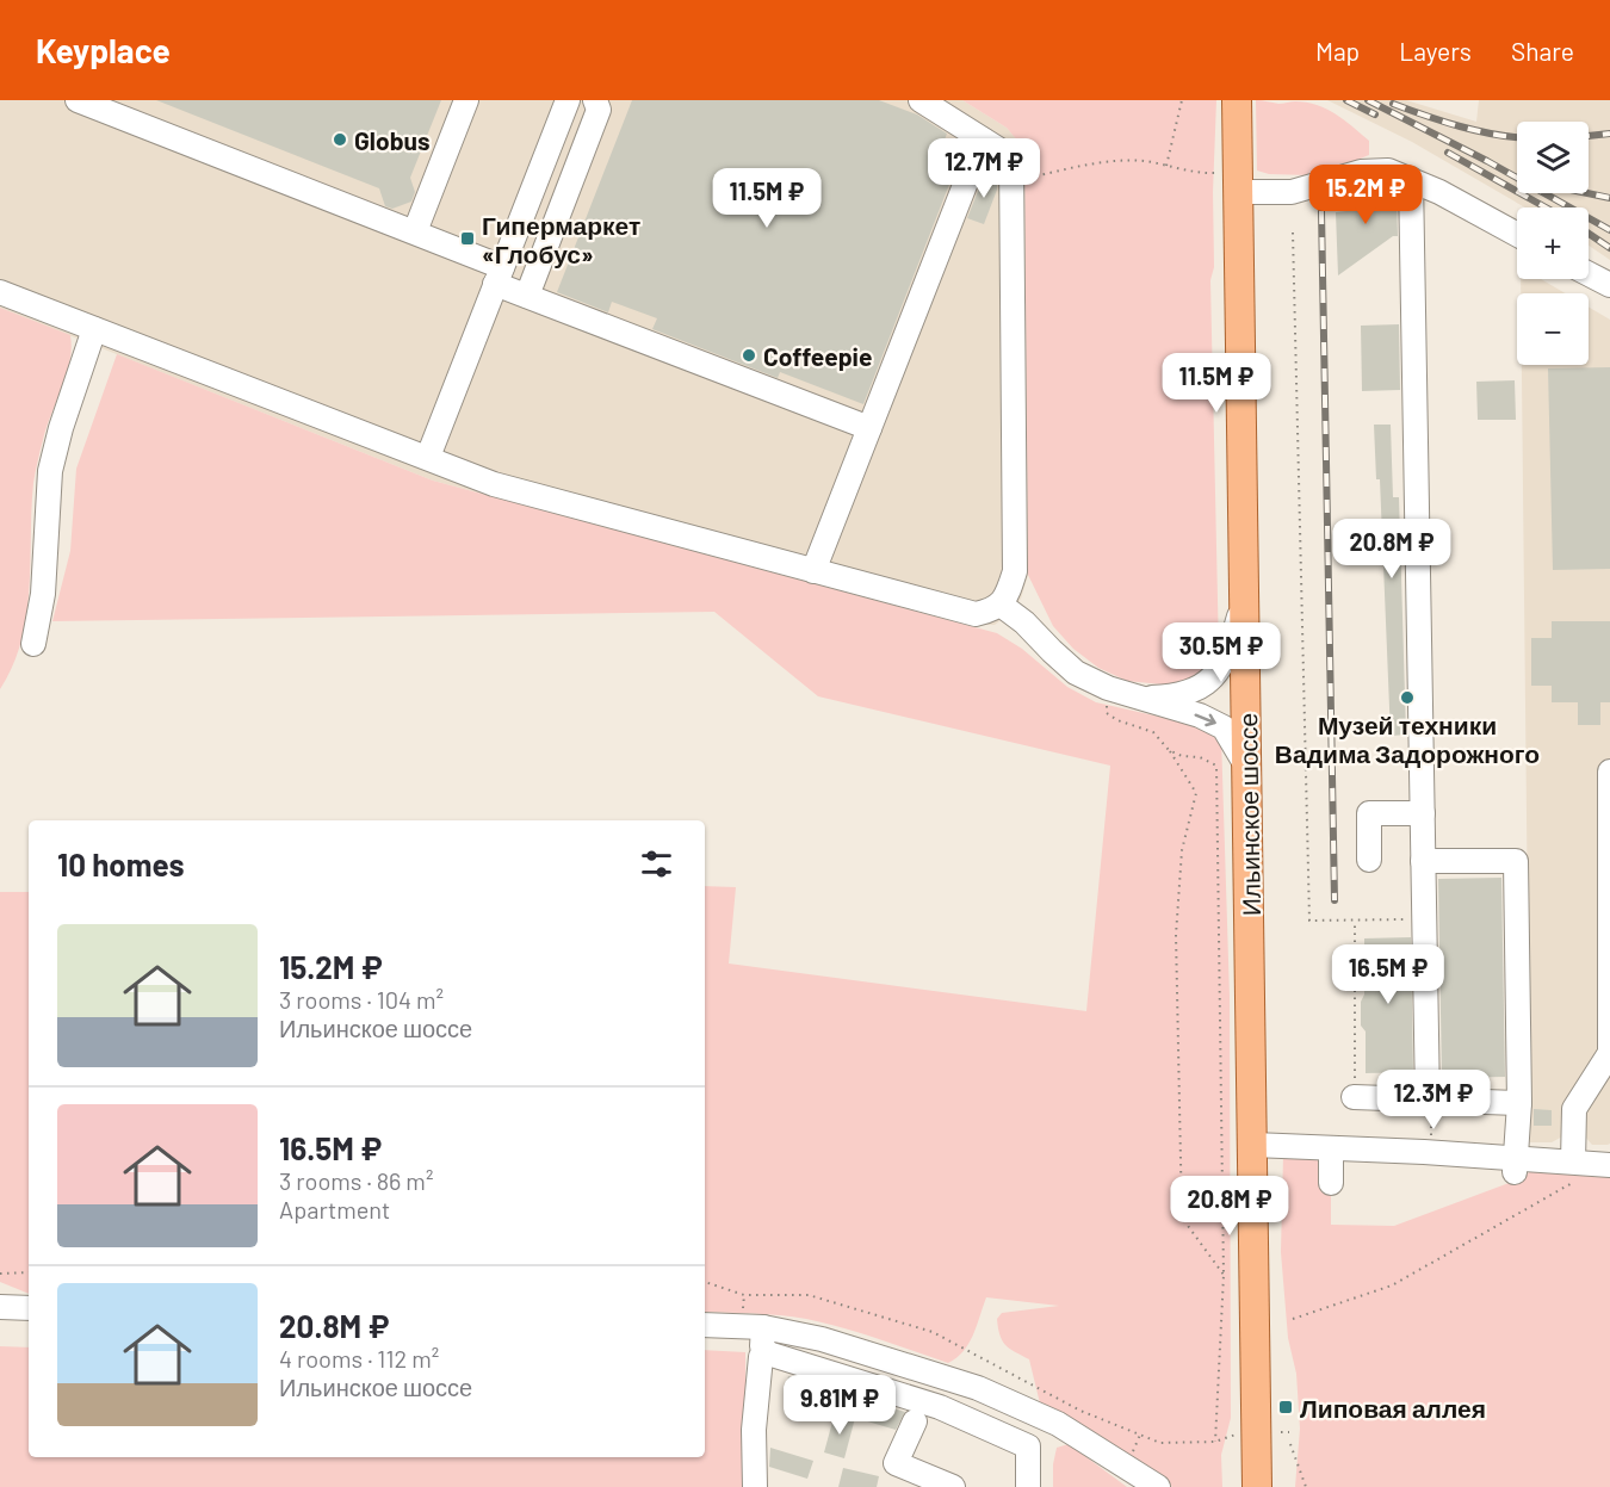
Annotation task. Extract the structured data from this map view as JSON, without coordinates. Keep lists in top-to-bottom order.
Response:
{
  "streets": {
    "main road": ["Ильинское шоссе"]
  },
  "places": {
    "other": ["Globus", "Coffeepie", "Музей техники Вадима Задорожного"],
    "transit": ["Гипермаркет «Глобус»", "Липовая аллея"]
  },
  "page": {
    "header": "Keyplace",
    "nav": ["Map", "Layers", "Share"],
    "map_buttons": ["+", "−"],
    "price": [
      "12.7M ₽",
      "15.2M ₽",
      "11.5M ₽",
      "11.5M ₽",
      "20.8M ₽",
      "30.5M ₽",
      "16.5M ₽",
      "12.3M ₽",
      "20.8M ₽",
      "9.81M ₽"
    ],
    "heading": "10 homes",
    "list": [
      {
        "name": "15.2M ₽",
        "note": "3 rooms · 104 m² · Ильинское шоссе"
      },
      {
        "name": "16.5M ₽",
        "note": "3 rooms · 86 m² · Apartment"
      },
      {
        "name": "20.8M ₽",
        "note": "4 rooms · 112 m² · Ильинское шоссе"
      }
    ]
  }
}
